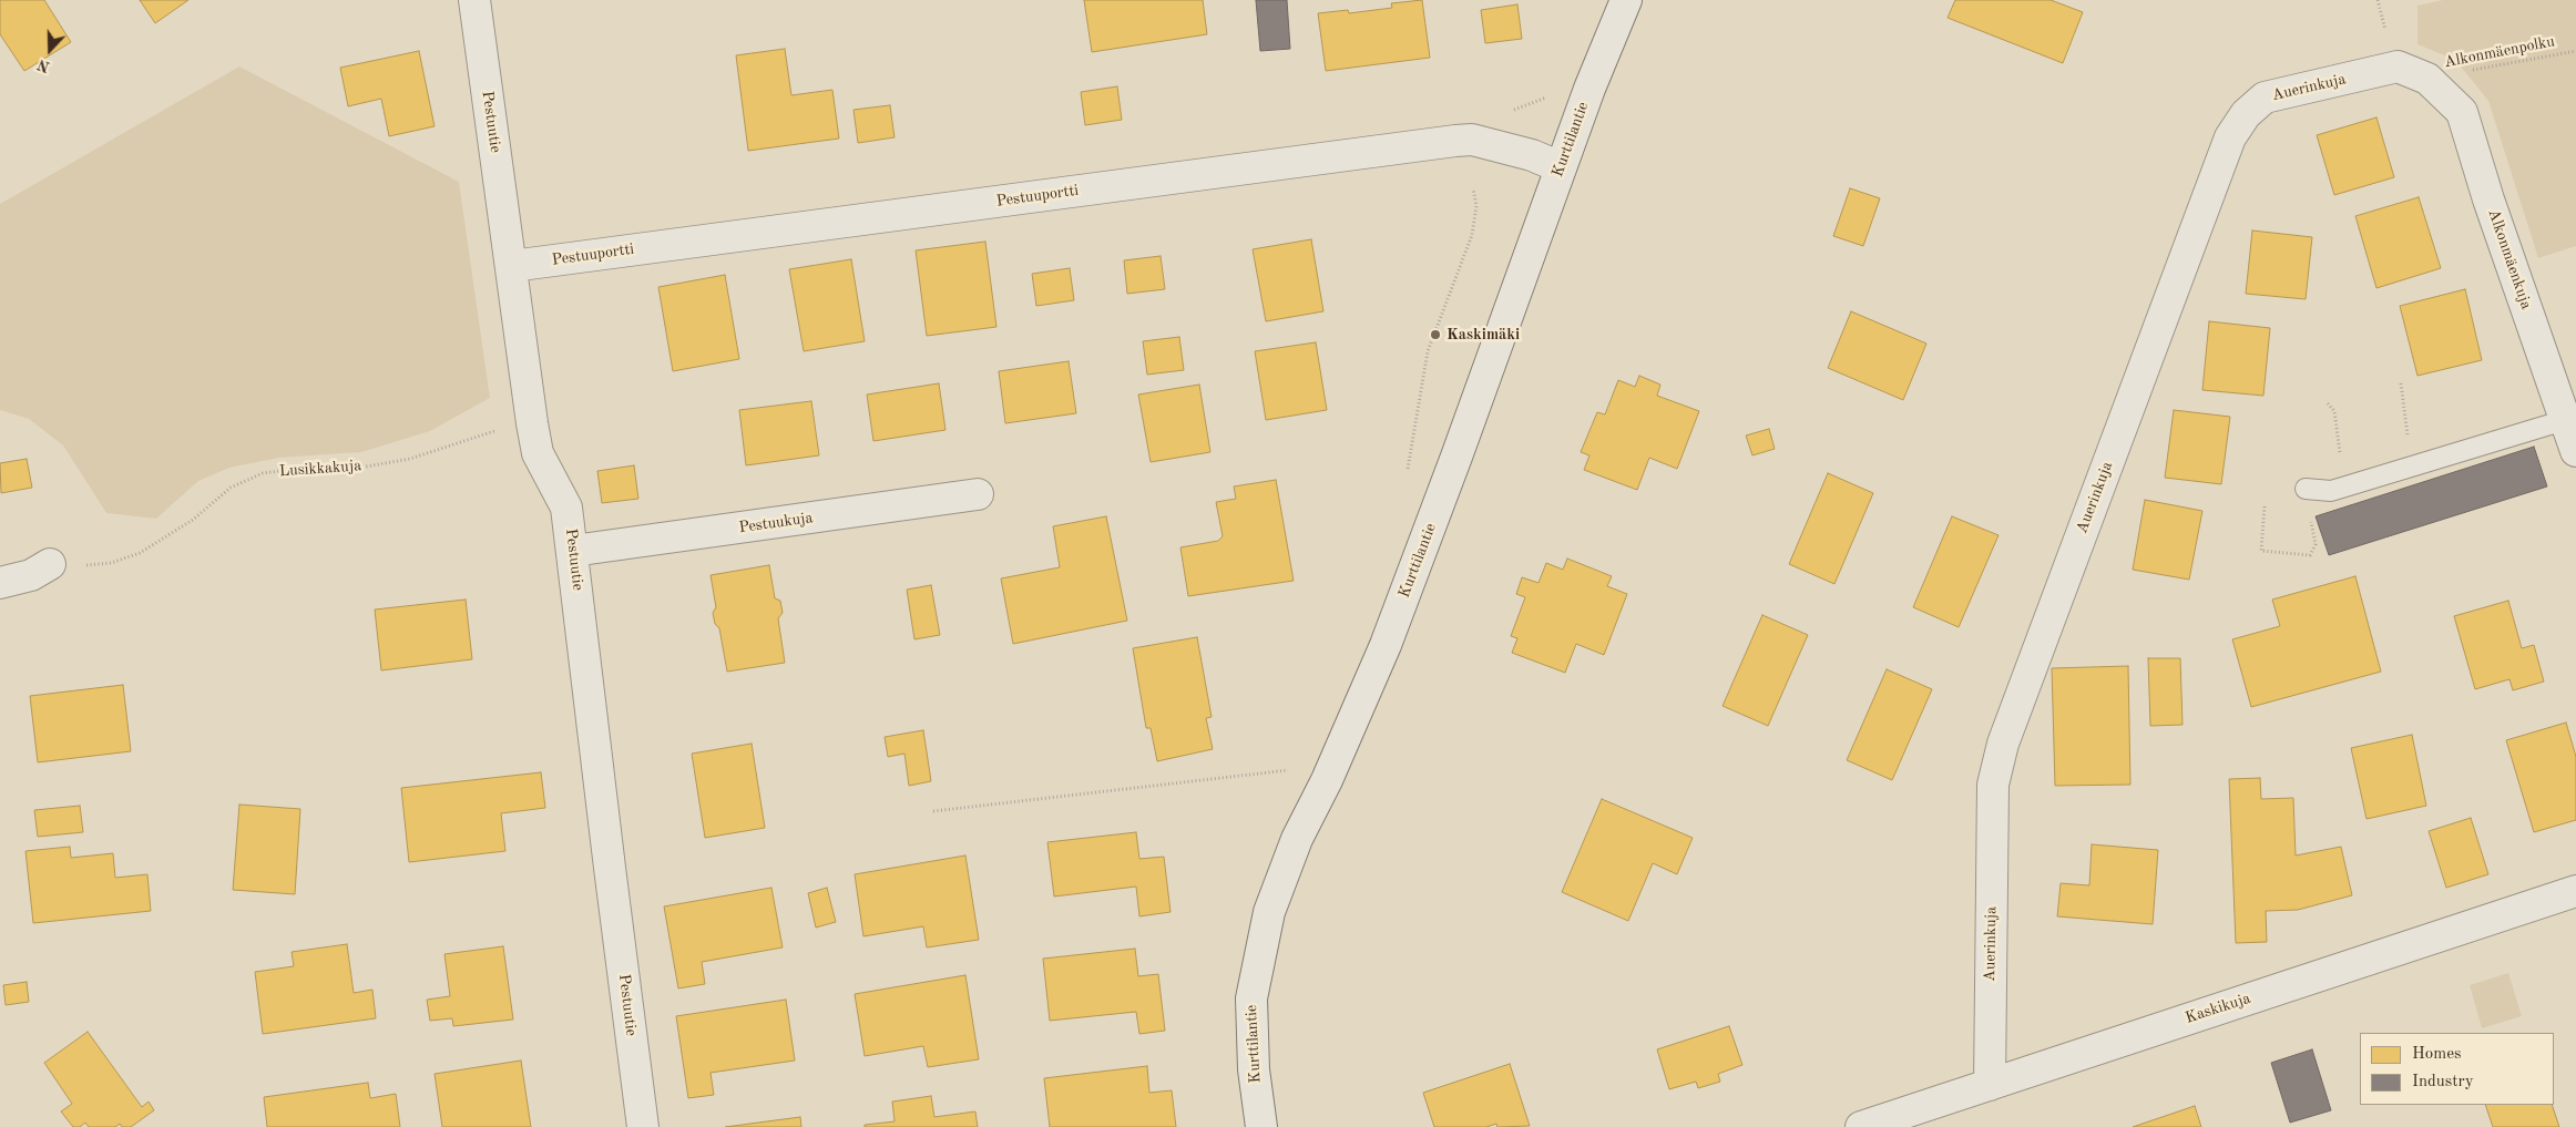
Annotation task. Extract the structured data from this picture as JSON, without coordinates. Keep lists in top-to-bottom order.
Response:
{
  "streets": {
    "street": [
      "Auerinkuja",
      "Pestuutie",
      "Kurttilantie",
      "Pestuuportti",
      "Alkonmäenkuja",
      "Pestuukuja",
      "Kaskikuja"
    ],
    "path": ["Alkonmäenpolku", "Lusikkakuja"]
  },
  "crossings": [
    ["Alkonmäenpolku", "Auerinkuja"],
    ["Alkonmäenpolku", "Alkonmäenkuja"],
    ["Auerinkuja", "Alkonmäenkuja"],
    ["Auerinkuja", "Kaskikuja"],
    ["Pestuutie", "Pestuuportti"],
    ["Pestuutie", "Lusikkakuja"],
    ["Pestuutie", "Pestuukuja"],
    ["Kurttilantie", "Pestuuportti"]
  ],
  "places": ["Kaskimäki"],
  "legend": ["Homes", "Industry"],
  "north": "bottom"
}
